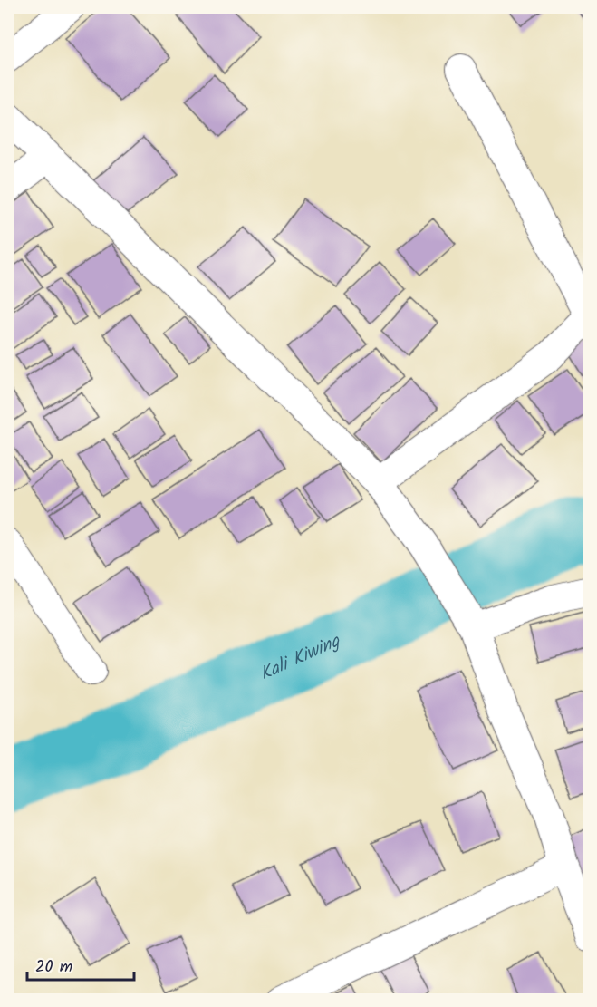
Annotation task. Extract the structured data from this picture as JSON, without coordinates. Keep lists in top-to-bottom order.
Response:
{
  "water": ["Kali Kiwing"],
  "scale_bar": "20 m"
}
